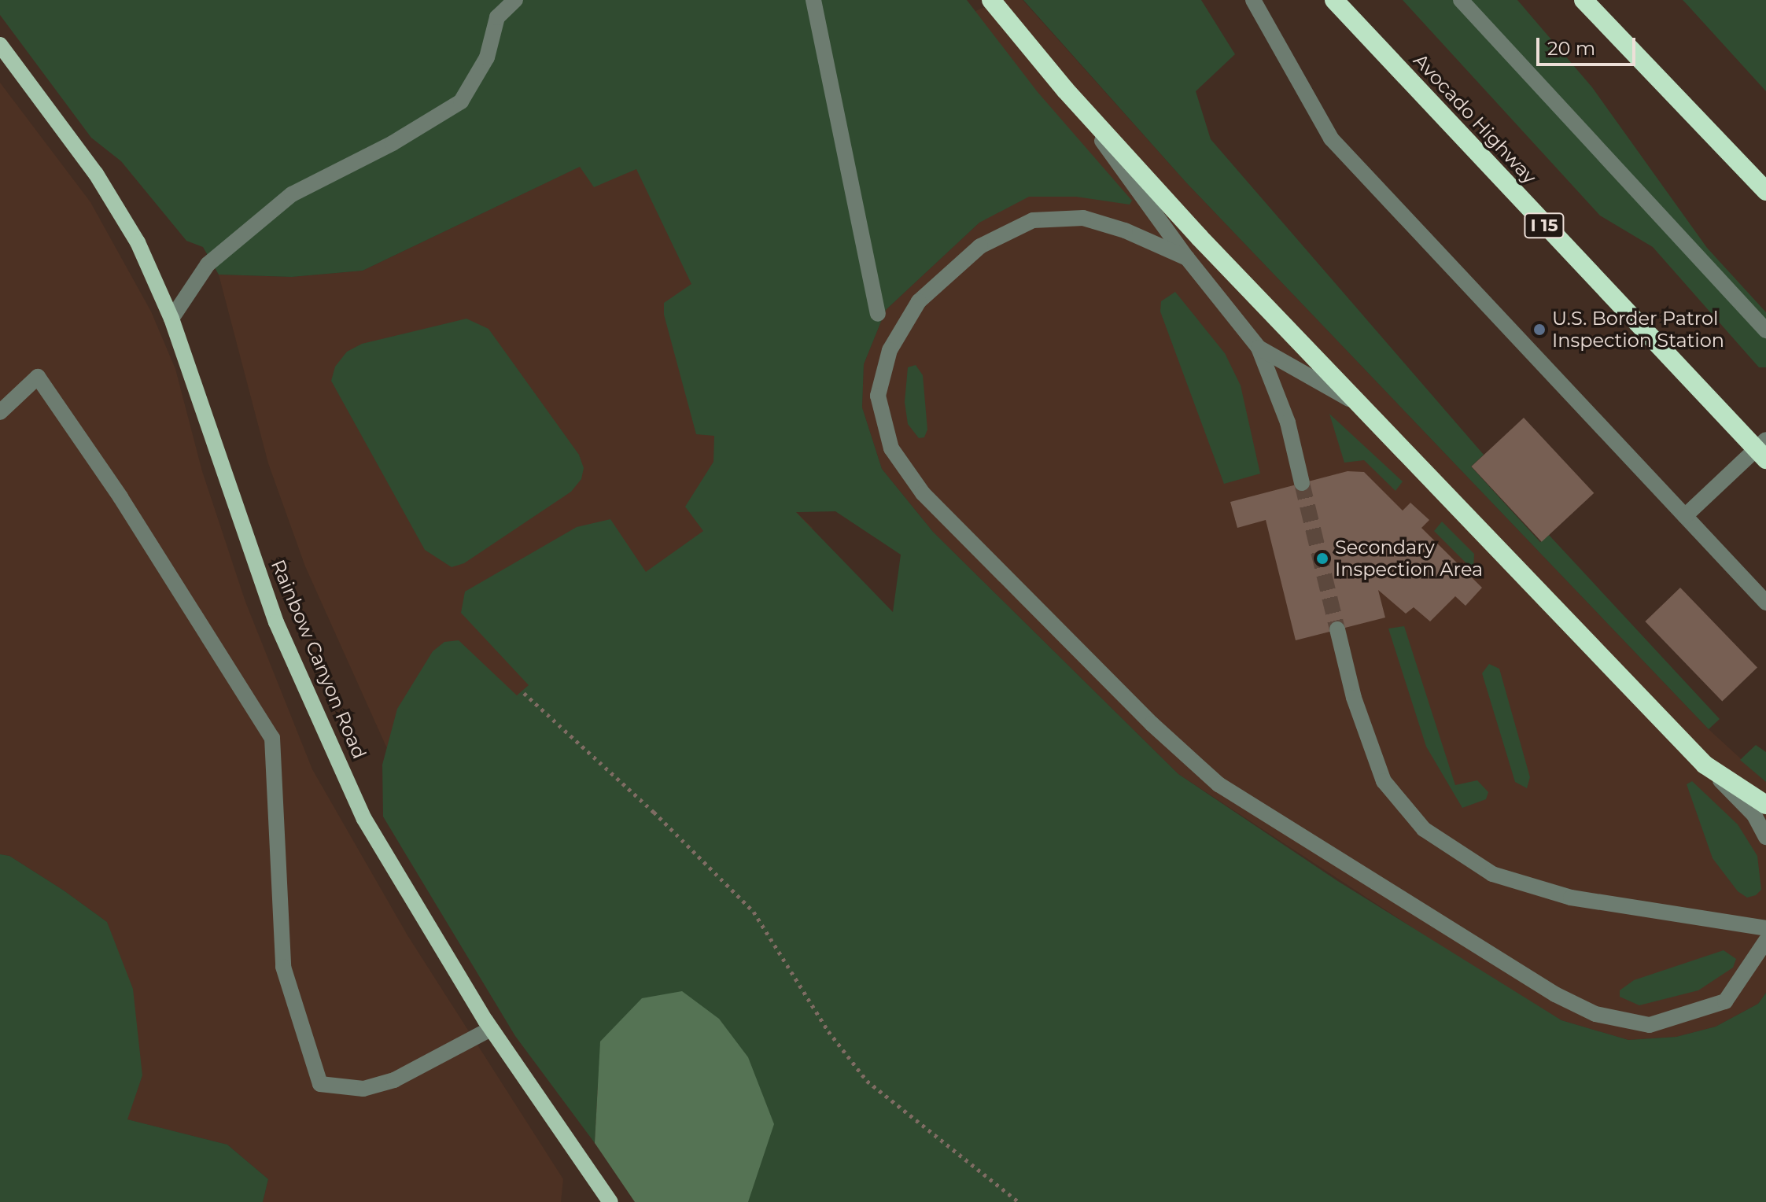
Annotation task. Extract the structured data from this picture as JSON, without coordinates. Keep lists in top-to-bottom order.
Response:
{
  "streets": {
    "highway": ["Avocado Highway", "I 15"],
    "main road": ["Rainbow Canyon Road"]
  },
  "places": ["U.S. Border Patrol Inspection Station", "Secondary Inspection Area"],
  "scale_bar": "20 m"
}
